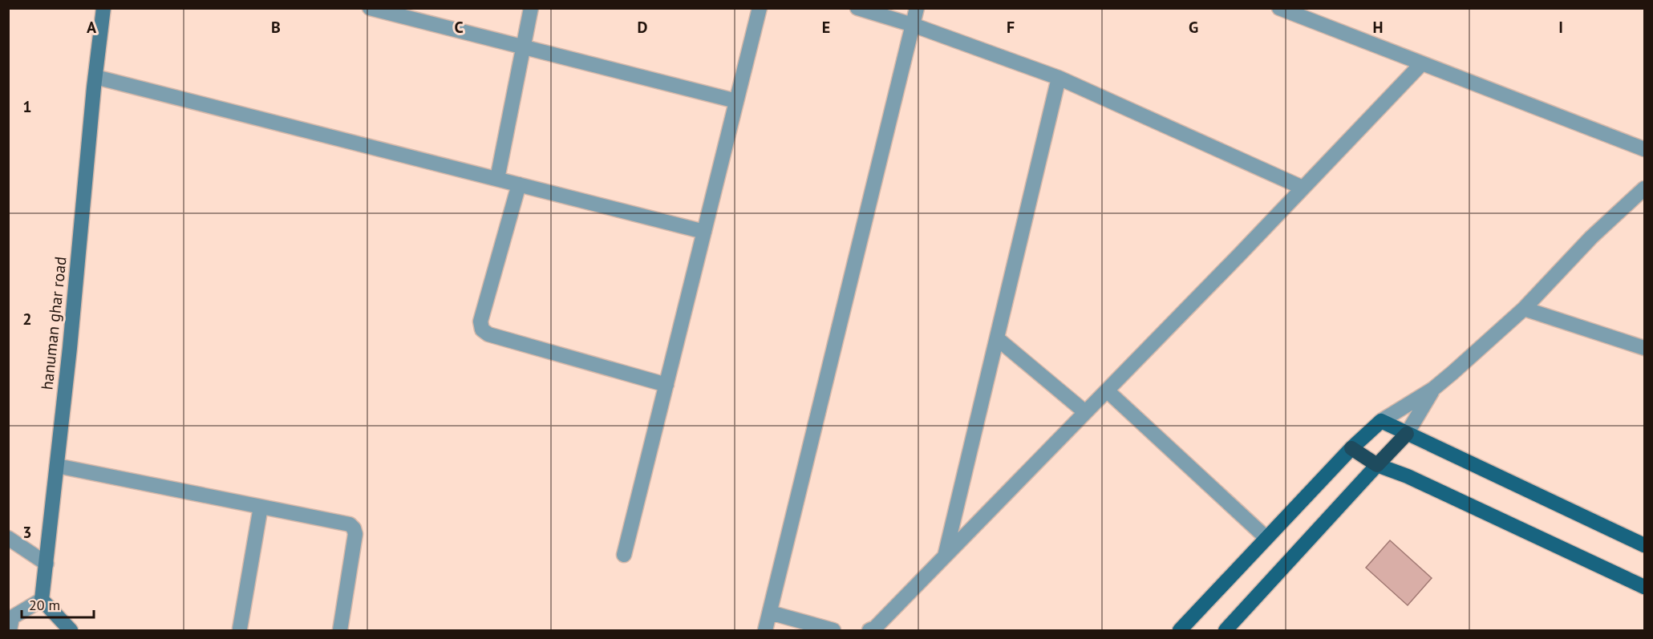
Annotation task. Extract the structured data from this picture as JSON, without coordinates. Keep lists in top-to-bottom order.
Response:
{
  "streets": {
    "street": ["hanuman ghar road"]
  },
  "scale_bar": "20 m",
  "grid": {
    "columns": [
      "A",
      "B",
      "C",
      "D",
      "E",
      "F",
      "G",
      "H",
      "I"
    ],
    "rows": ["1", "2", "3"]
  }
}
